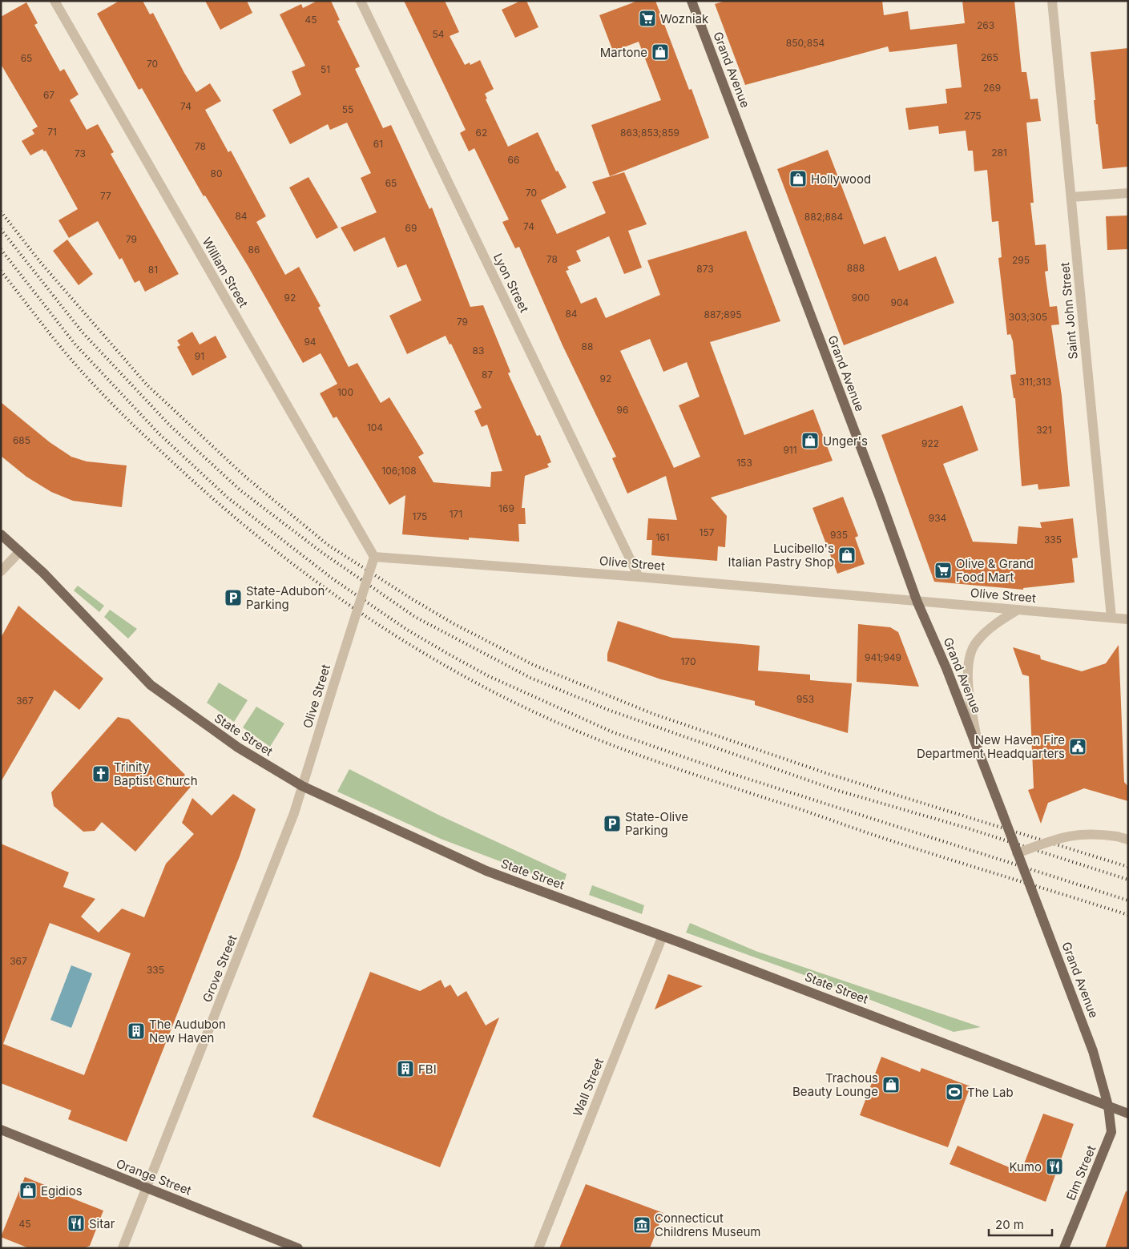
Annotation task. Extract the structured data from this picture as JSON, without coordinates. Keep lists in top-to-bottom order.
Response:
{
  "streets": {
    "main road": [
      "Grand Avenue",
      "State Street",
      "Elm Street",
      "Orange Street"
    ],
    "street": [
      "William Street",
      "Lyon Street",
      "Saint John Street",
      "Olive Street",
      "Grove Street",
      "Wall Street"
    ]
  },
  "crossings": [
    ["Grand Avenue", "Olive Street"],
    ["Grand Avenue", "State Street"],
    ["Grand Avenue", "Elm Street"],
    ["William Street", "Olive Street"],
    ["Lyon Street", "Olive Street"],
    ["Saint John Street", "Olive Street"],
    ["Olive Street", "State Street"],
    ["Olive Street", "Grove Street"],
    ["State Street", "Grove Street"],
    ["State Street", "Wall Street"],
    ["State Street", "Elm Street"],
    ["Grove Street", "Orange Street"]
  ],
  "places": {
    "supermarket": ["Wozniak", "Olive & Grand Food Mart"],
    "shop": [
      "Martone",
      "Hollywood",
      "Unger's",
      "Lucibello's Italian Pastry Shop",
      "Trachous Beauty Lounge",
      "Egidios"
    ],
    "parking": ["State-Adubon Parking", "State-Olive Parking"],
    "public building": ["New Haven Fire Department Headquarters"],
    "church": ["Trinity Baptist Church"],
    "building": ["The Audubon New Haven", "FBI"],
    "sports": ["The Lab"],
    "restaurant": ["Kumo", "Sitar"],
    "museum": ["Connecticut Childrens Museum"]
  },
  "house_numbers": [
    "45",
    "263",
    "54",
    "850;854",
    "265",
    "65",
    "70",
    "51",
    "269",
    "67",
    "74",
    "55",
    "275",
    "71",
    "62",
    "863;853;859",
    "61",
    "78",
    "281",
    "73",
    "66",
    "80",
    "65",
    "70",
    "77",
    "84",
    "882;884",
    "74",
    "69",
    "79",
    "86",
    "78",
    "295",
    "888",
    "873",
    "81",
    "92",
    "900",
    "904",
    "84",
    "887;895",
    "303;305",
    "79",
    "94",
    "88",
    "83",
    "91",
    "87",
    "92",
    "311;313",
    "100",
    "96",
    "104",
    "321",
    "685",
    "922",
    "911",
    "153",
    "106;108",
    "169",
    "171",
    "175",
    "934",
    "157",
    "935",
    "161",
    "335",
    "941;949",
    "170",
    "953",
    "367",
    "367",
    "335",
    "45"
  ],
  "scale_bar": "20 m"
}
